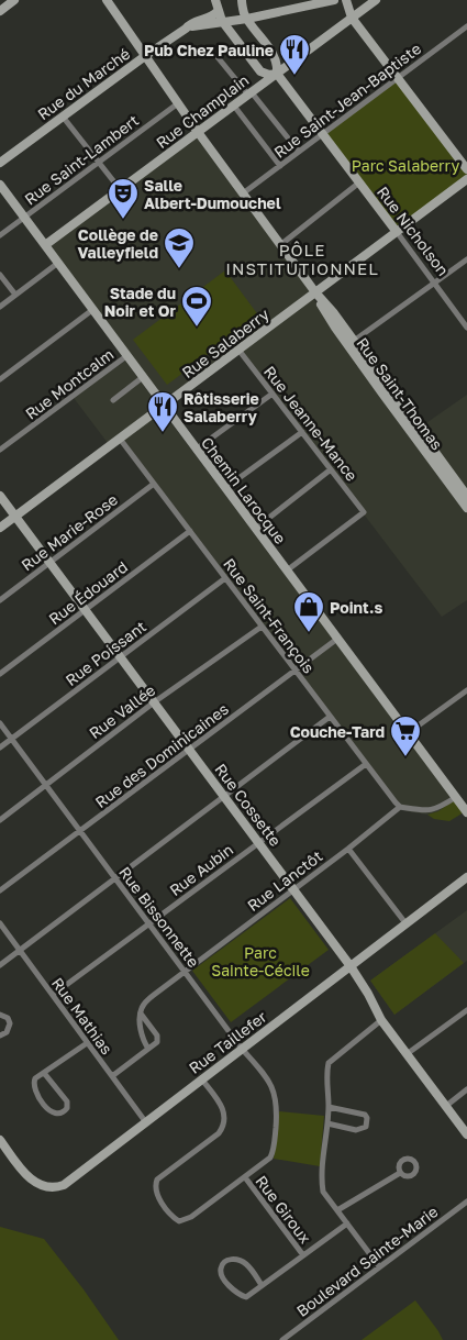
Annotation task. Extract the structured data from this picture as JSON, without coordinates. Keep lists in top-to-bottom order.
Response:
{
  "streets": {
    "street": [
      "Rue du Marché",
      "Rue Saint-Jean-Baptiste",
      "Rue Champlain",
      "Rue Saint-Lambert",
      "Rue Nicholson",
      "Rue Salaberry",
      "Rue Montcalm",
      "Rue Saint-Thomas",
      "Rue Jeanne-Mance",
      "Chemin Larocque",
      "Rue Marie-Rose",
      "Rue Édouard",
      "Rue Saint-François",
      "Rue Poissant",
      "Rue Vallée",
      "Rue des Dominicaines",
      "Rue Cossette",
      "Rue Aubin",
      "Rue Lanctôt",
      "Rue Bissonnette",
      "Rue Mathias",
      "Rue Taillefer",
      "Rue Giroux",
      "Boulevard Sainte-Marie"
    ]
  },
  "crossings": [
    ["Rue du Marché", "Rue Nicholson"],
    ["Rue du Marché", "Rue Saint-Thomas"],
    ["Rue Saint-Jean-Baptiste", "Rue Nicholson"],
    ["Rue Saint-Jean-Baptiste", "Rue Saint-Thomas"],
    ["Rue Champlain", "Rue Nicholson"],
    ["Rue Champlain", "Rue Saint-Thomas"],
    ["Rue Champlain", "Chemin Larocque"],
    ["Rue Saint-Lambert", "Rue Saint-Thomas"],
    ["Rue Saint-Lambert", "Chemin Larocque"],
    ["Rue Nicholson", "Rue Salaberry"],
    ["Rue Salaberry", "Rue Saint-Thomas"],
    ["Rue Salaberry", "Rue Jeanne-Mance"],
    ["Rue Salaberry", "Chemin Larocque"],
    ["Rue Salaberry", "Rue Saint-François"],
    ["Rue Salaberry", "Rue Cossette"],
    ["Rue Montcalm", "Chemin Larocque"],
    ["Rue Jeanne-Mance", "Chemin Larocque"],
    ["Chemin Larocque", "Rue des Dominicaines"],
    ["Rue Marie-Rose", "Rue Saint-François"],
    ["Rue Marie-Rose", "Rue Cossette"],
    ["Rue Édouard", "Rue Saint-François"],
    ["Rue Édouard", "Rue Cossette"],
    ["Rue Saint-François", "Rue Poissant"],
    ["Rue Saint-François", "Rue Vallée"],
    ["Rue Saint-François", "Rue des Dominicaines"],
    ["Rue Saint-François", "Rue Aubin"],
    ["Rue Saint-François", "Rue Lanctôt"],
    ["Rue Poissant", "Rue Cossette"],
    ["Rue Poissant", "Rue Bissonnette"],
    ["Rue Vallée", "Rue Cossette"],
    ["Rue Vallée", "Rue Bissonnette"],
    ["Rue des Dominicaines", "Rue Cossette"],
    ["Rue des Dominicaines", "Rue Bissonnette"],
    ["Rue Cossette", "Rue Aubin"],
    ["Rue Cossette", "Rue Lanctôt"],
    ["Rue Cossette", "Rue Taillefer"],
    ["Rue Aubin", "Rue Bissonnette"],
    ["Rue Aubin", "Rue Mathias"],
    ["Rue Lanctôt", "Rue Bissonnette"],
    ["Rue Bissonnette", "Rue Taillefer"],
    ["Rue Bissonnette", "Rue Giroux"],
    ["Rue Mathias", "Rue Taillefer"]
  ],
  "districts": ["PÔLE INSTITUTIONNEL"],
  "parks": ["Parc Salaberry", "Parc Sainte-Cécile"],
  "places": {
    "restaurant": ["Pub Chez Pauline", "Rôtisserie Salaberry"],
    "theatre": ["Salle Albert-Dumouchel"],
    "school or university": ["Collège de Valleyfield"],
    "sports": ["Stade du Noir et Or"],
    "shop": ["Point.s"],
    "supermarket": ["Couche-Tard"]
  }
}
